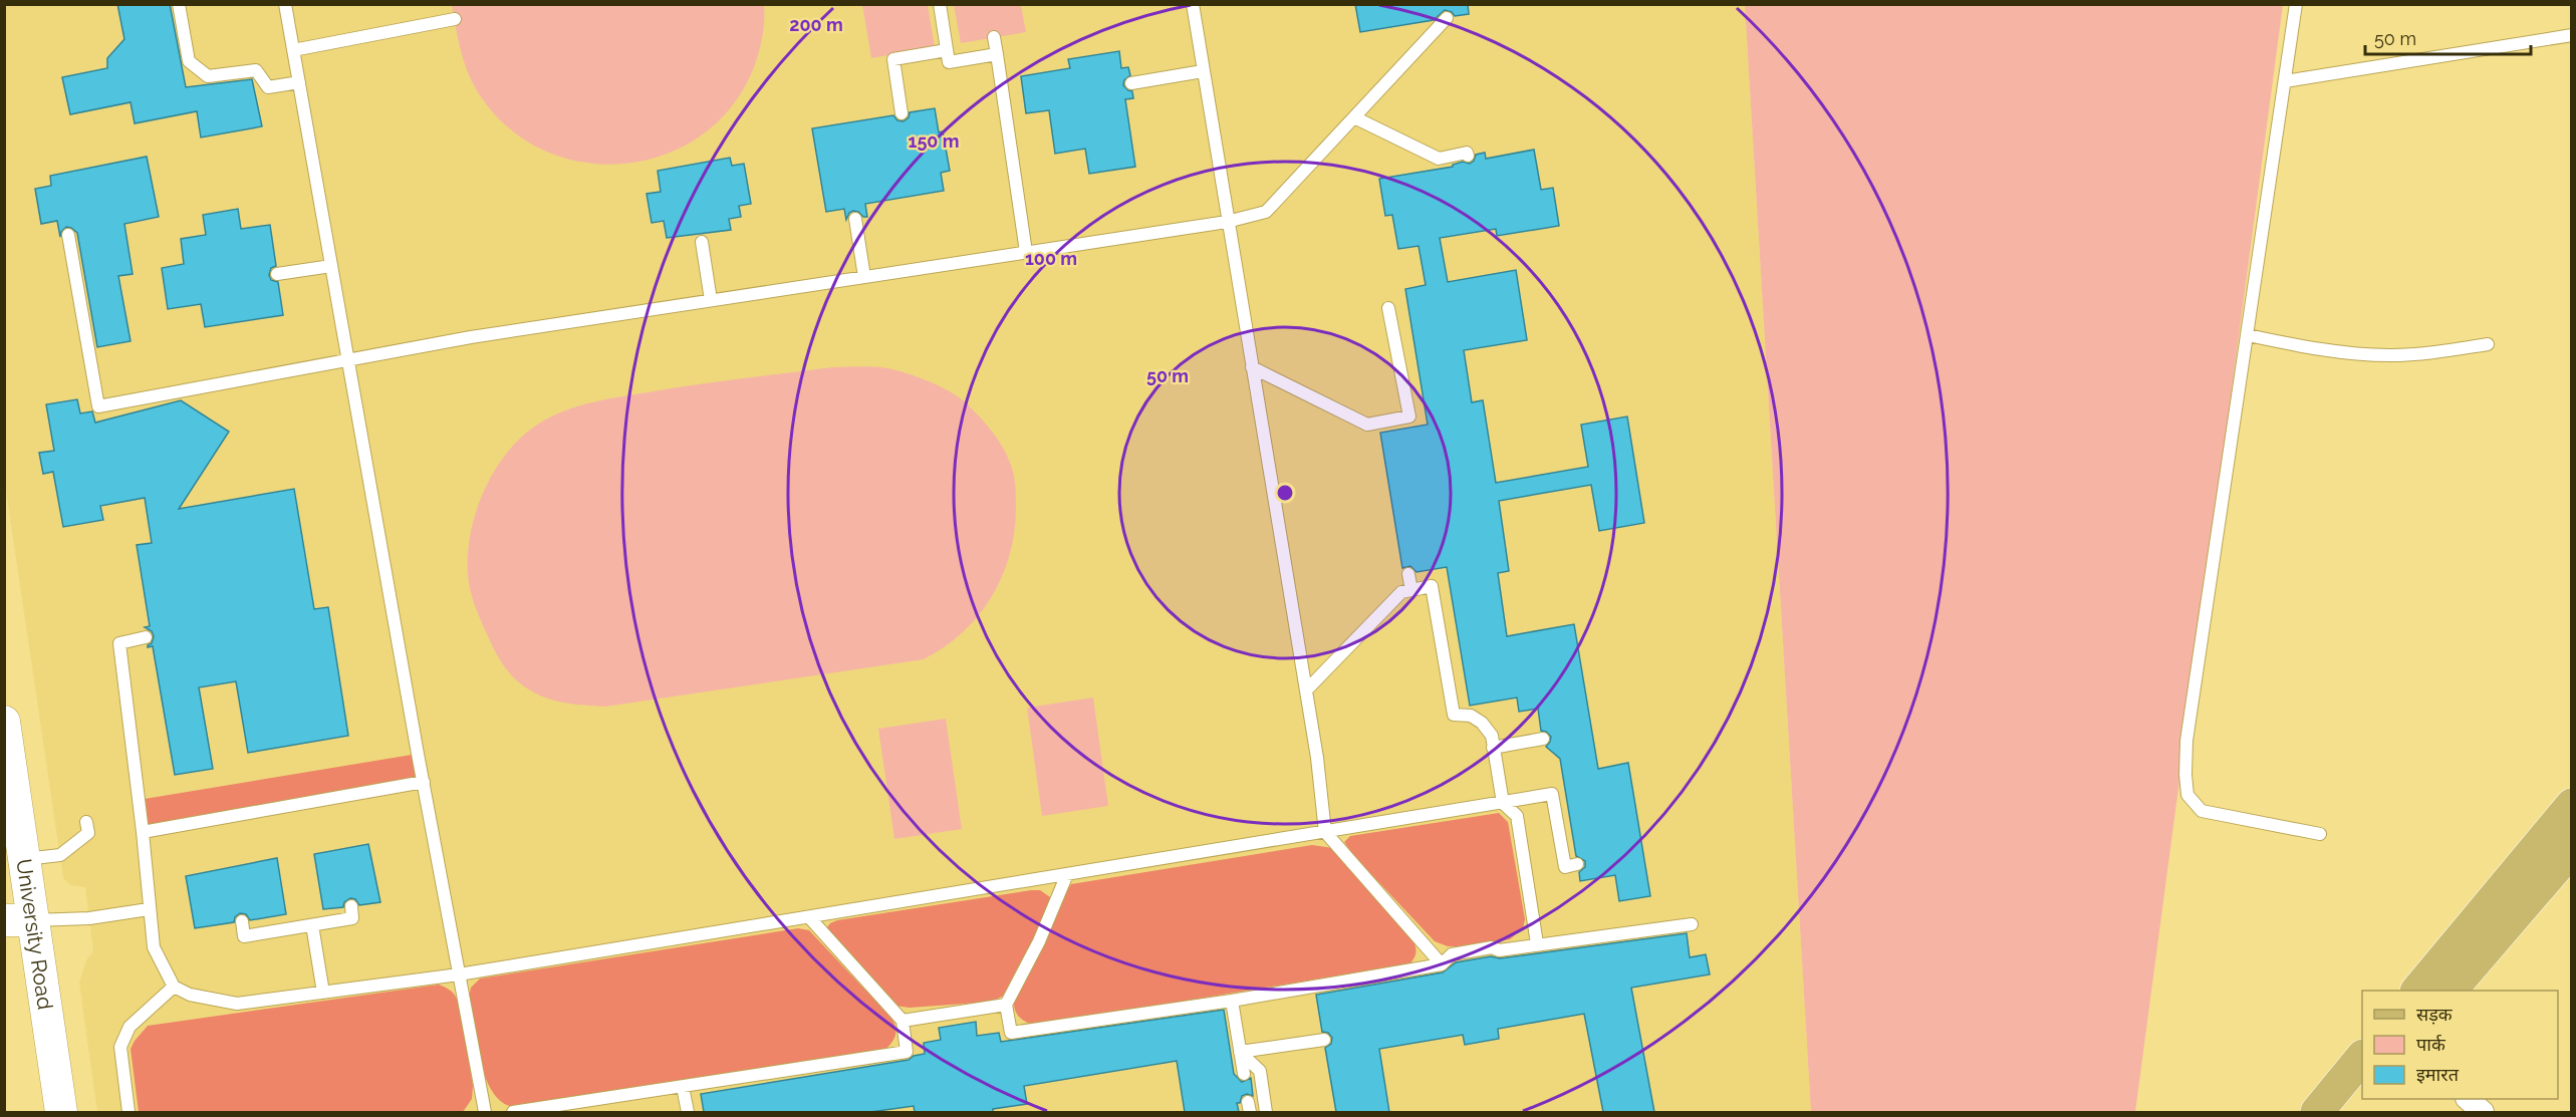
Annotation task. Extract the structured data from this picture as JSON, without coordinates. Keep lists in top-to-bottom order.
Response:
{
  "streets": {
    "main road": ["University Road"]
  },
  "legend": ["सड़क", "पार्क", "इमारत"],
  "scale_bar": "50 m",
  "rings": [
    "200 m",
    "150 m",
    "100 m",
    "50 m"
  ]
}
